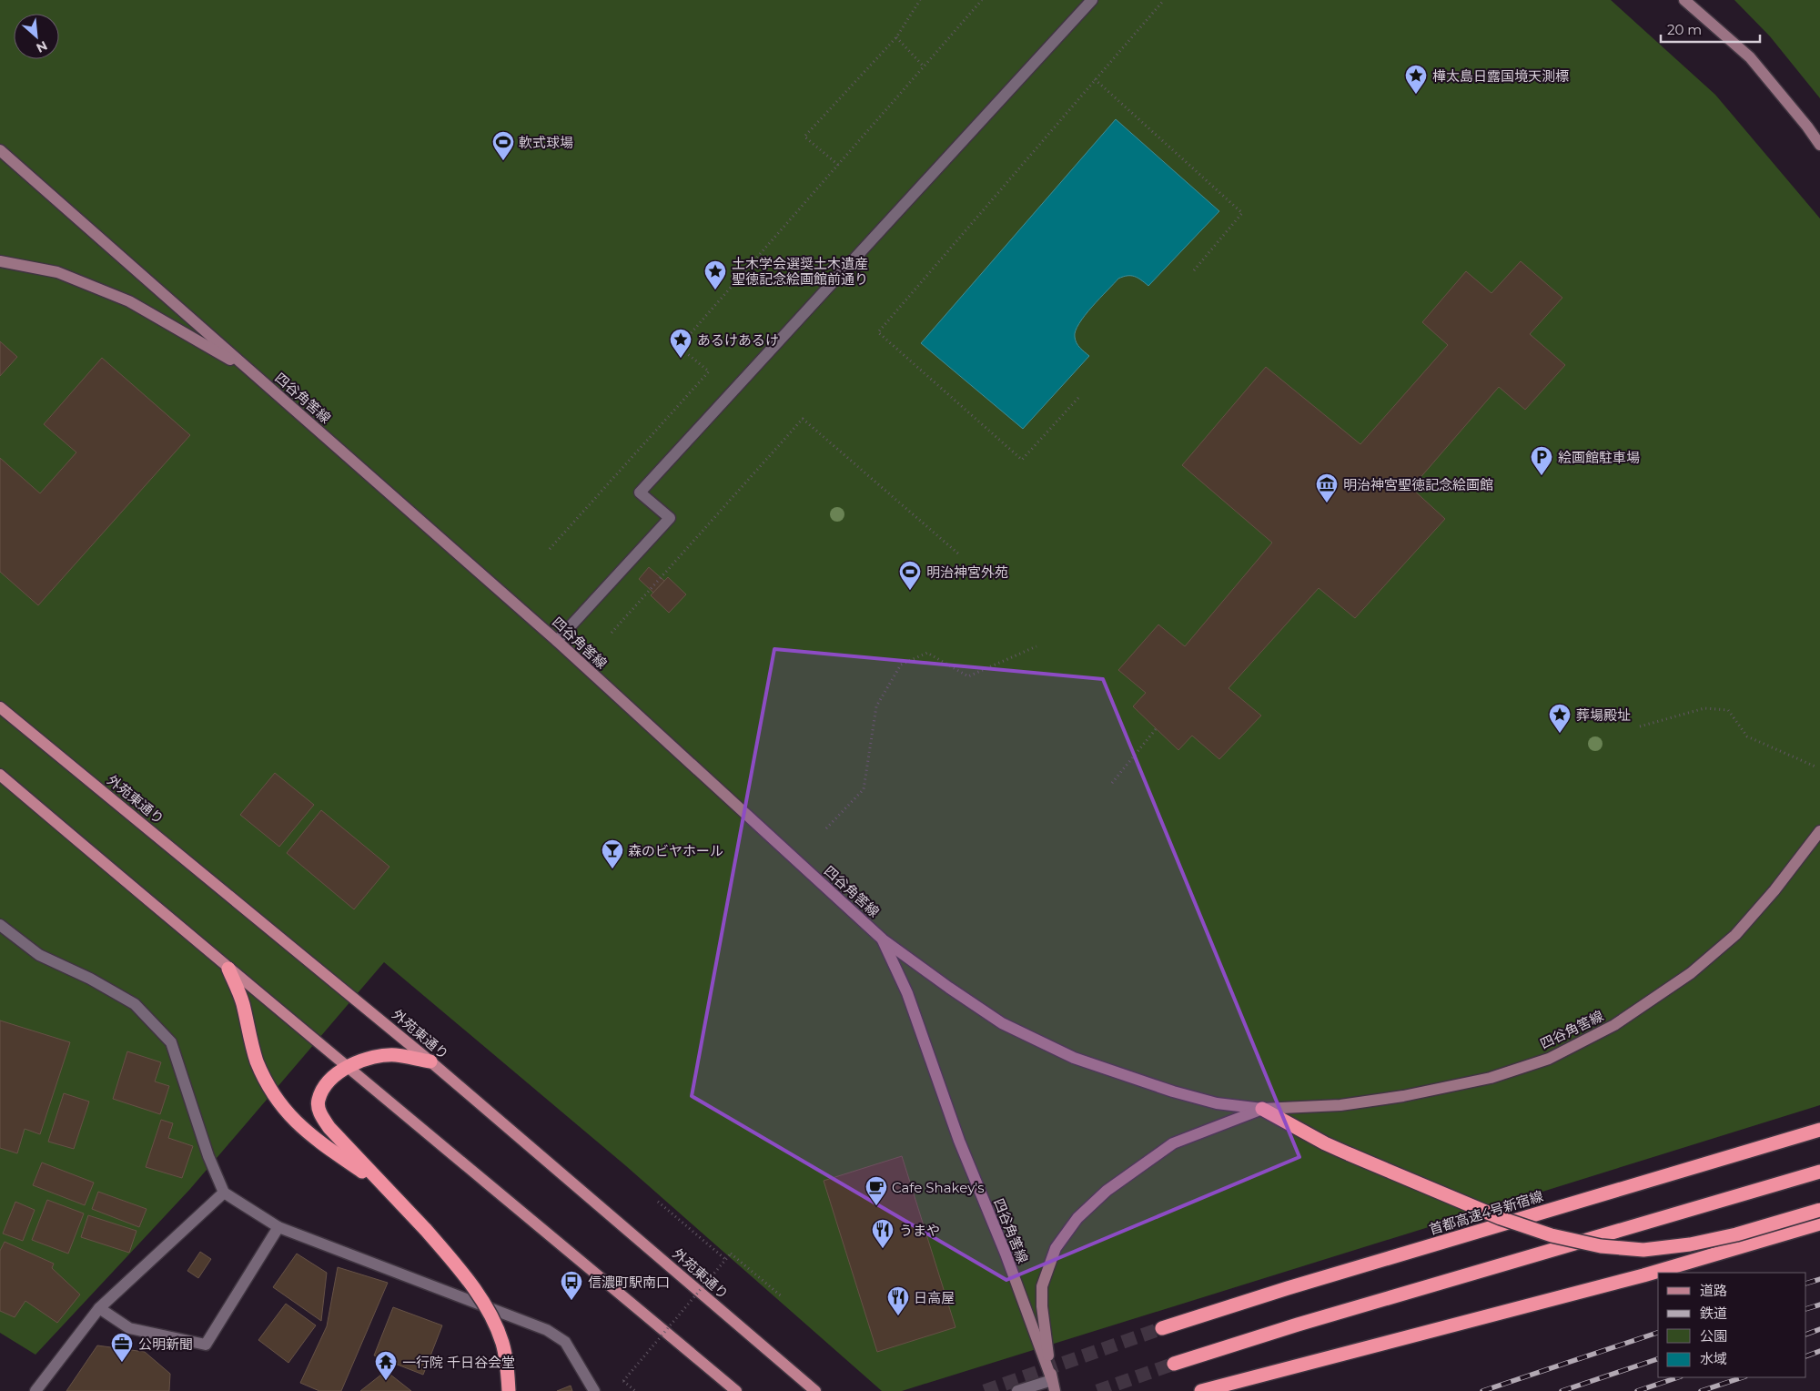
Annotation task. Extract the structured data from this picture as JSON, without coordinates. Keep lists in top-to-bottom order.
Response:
{
  "streets": {
    "highway": ["首都高速4号新宿線"],
    "main road": ["四谷角筈線", "外苑東通り"]
  },
  "places": {
    "place": [
      "樺太島日露国境天測標",
      "土木学会選奨土木遺産 聖徳記念絵画館前通り",
      "あるけあるけ",
      "葬場殿址"
    ],
    "sports": ["軟式球場", "明治神宮外苑"],
    "parking": ["絵画館駐車場"],
    "museum": ["明治神宮聖徳記念絵画館"],
    "bar": ["森のビヤホール"],
    "cafe": ["Cafe Shakey's"],
    "restaurant": ["うまや", "日高屋"],
    "bus stop": ["信濃町駅南口"],
    "office": ["公明新聞"],
    "temple": ["一行院 千日谷会堂"]
  },
  "legend": [
    "道路",
    "鉄道",
    "公園",
    "水域"
  ],
  "scale_bar": "20 m",
  "north": "bottom right"
}
